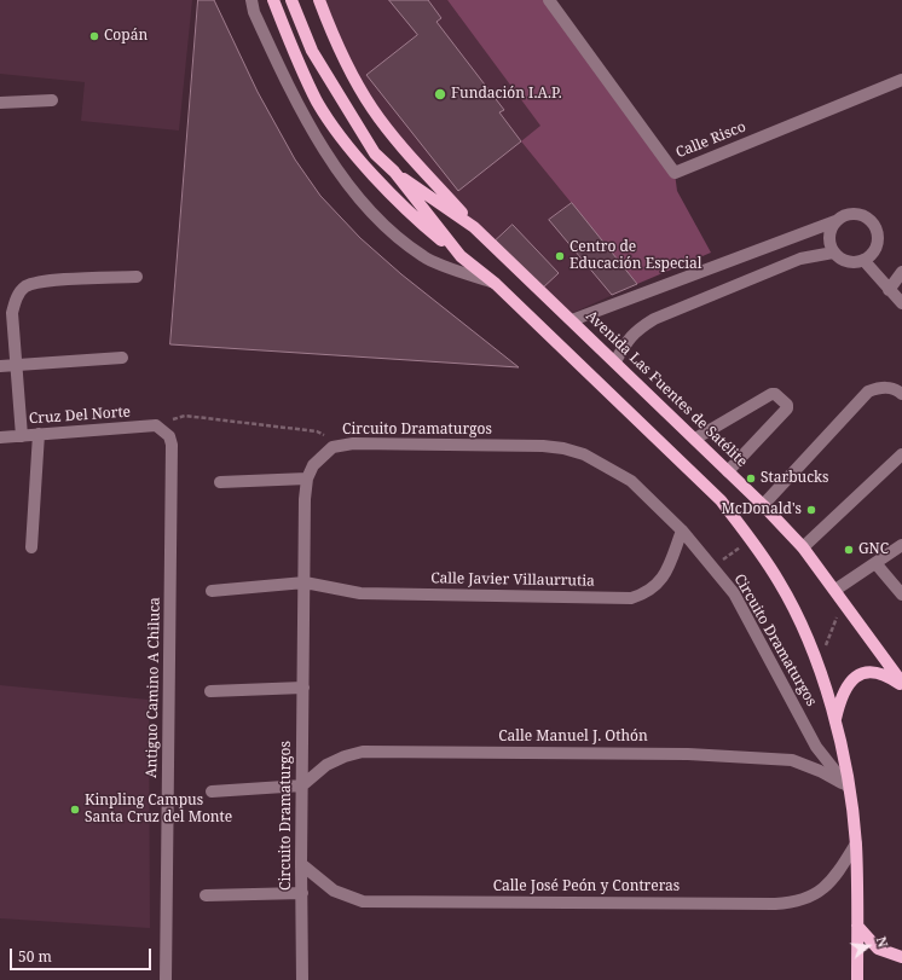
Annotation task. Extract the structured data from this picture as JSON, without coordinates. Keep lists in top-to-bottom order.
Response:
{
  "streets": {
    "main road": ["Avenida Las Fuentes de Satélite", "Circuito Dramaturgos"],
    "street": [
      "Calle Risco",
      "Cruz Del Norte",
      "Calle Javier Villaurrutia",
      "Antiguo Camino A Chiluca",
      "Calle Manuel J. Othón",
      "Calle José Peón y Contreras"
    ]
  },
  "crossings": [
    ["Avenida Las Fuentes de Satélite", "Circuito Dramaturgos"],
    ["Cruz Del Norte", "Antiguo Camino A Chiluca"],
    ["Circuito Dramaturgos", "Calle Javier Villaurrutia"],
    ["Circuito Dramaturgos", "Calle Manuel J. Othón"],
    ["Circuito Dramaturgos", "Calle José Peón y Contreras"]
  ],
  "places": [
    "Copán",
    "Fundación I.A.P.",
    "Centro de Educación Especial",
    "Starbucks",
    "McDonald's",
    "GNC",
    "Kinpling Campus Santa Cruz del Monte"
  ],
  "scale_bar": "50 m",
  "north": "right"
}
